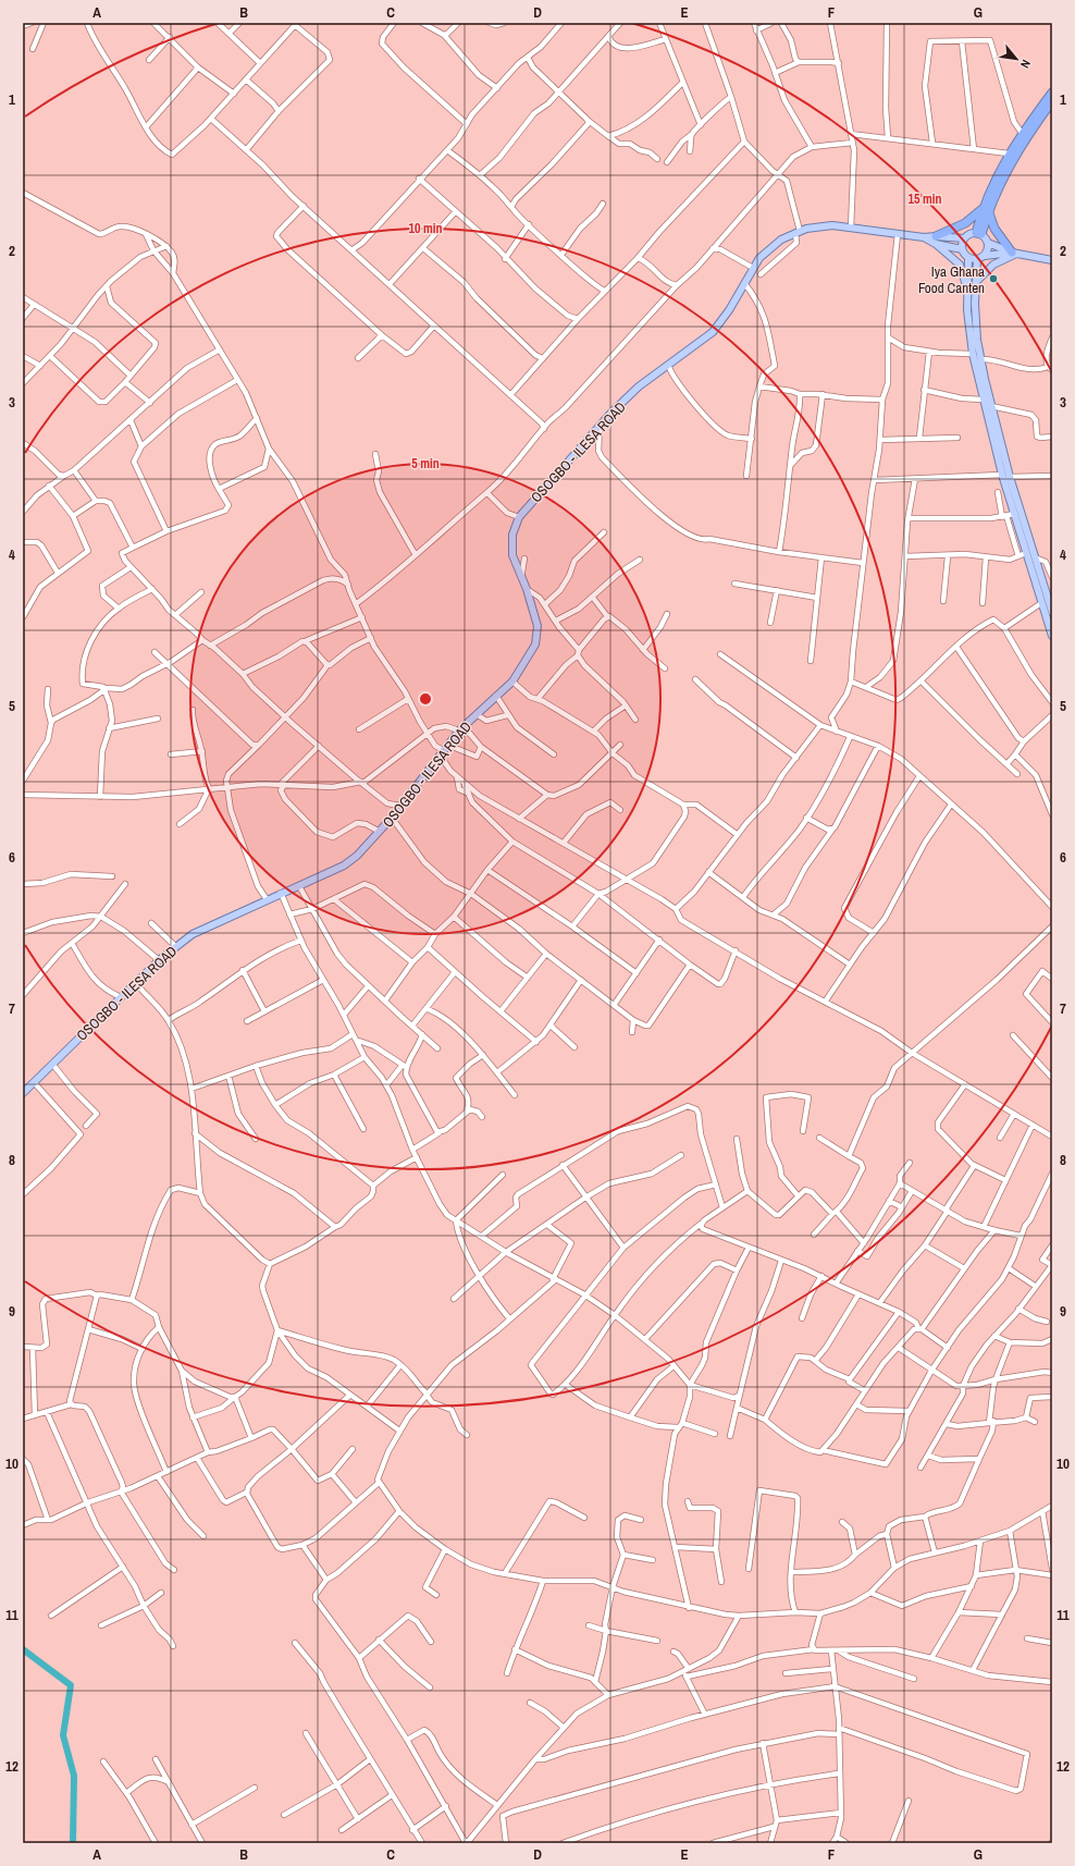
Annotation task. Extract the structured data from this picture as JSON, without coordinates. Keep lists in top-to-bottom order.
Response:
{
  "streets": {
    "main road": ["OSOGBO - ILESA ROAD"]
  },
  "places": ["Iya Ghana Food Canten"],
  "north": "bottom right",
  "grid": {
    "columns": [
      "A",
      "B",
      "C",
      "D",
      "E",
      "F",
      "G"
    ],
    "rows": [
      "1",
      "2",
      "3",
      "4",
      "5",
      "6",
      "7",
      "8",
      "9",
      "10",
      "11",
      "12"
    ]
  },
  "rings": ["15 min", "10 min", "5 min"]
}
